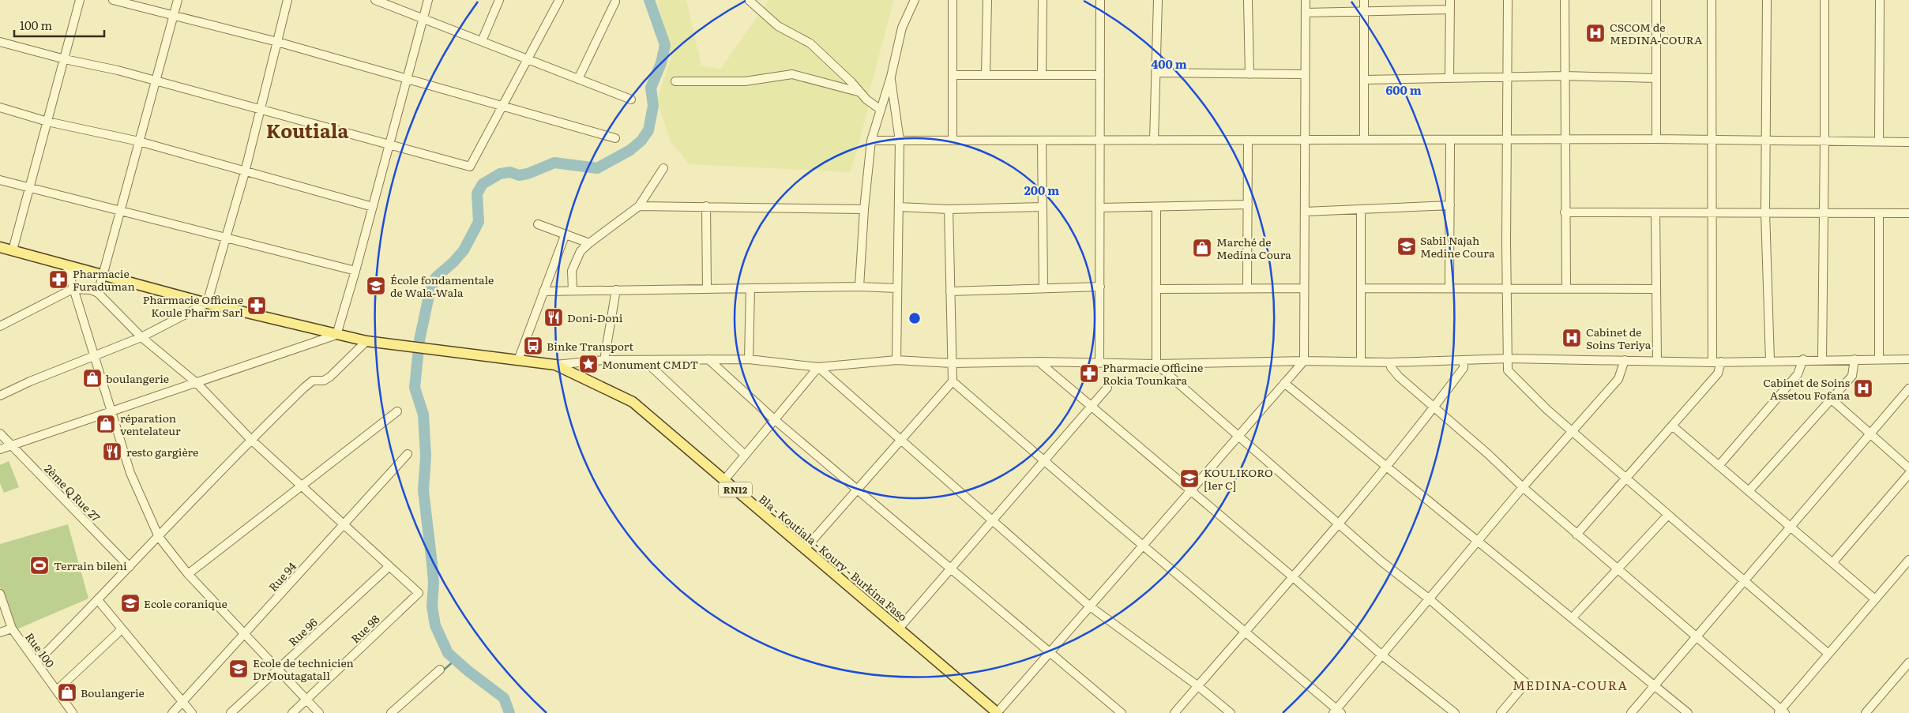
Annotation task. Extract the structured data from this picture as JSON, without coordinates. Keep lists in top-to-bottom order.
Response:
{
  "streets": {
    "main road": ["RN12", "Bla - Koutiala - Koury - Burkina Faso"],
    "street": [
      "2ème Q Rue 27",
      "Rue 94",
      "Rue 98",
      "Rue 96",
      "Rue 100"
    ]
  },
  "crossings": [
    ["RN12", "Bla - Koutiala - Koury - Burkina Faso"],
    ["Rue 98", "Rue 96"]
  ],
  "districts": ["Koutiala", "MEDINA-COURA"],
  "places": {
    "hospital": ["CSCOM de MEDINA-COURA", "Cabinet de Soins Teriya", "Cabinet de Soins Assetou Fofana"],
    "school or university": [
      "Sabil Najah Medine Coura",
      "École fondamentale de Wala-Wala",
      "KOULIKORO [1er C]",
      "Ecole coranique",
      "Ecole de technicien DrMoutagatall"
    ],
    "shop": [
      "Marché de Medina Coura",
      "boulangerie",
      "réparation ventelateur",
      "Boulangerie"
    ],
    "pharmacy": ["Pharmacie Furaduman", "Pharmacie Officine Koule Pharm Sarl", "Pharmacie Officine Rokia Tounkara"],
    "restaurant": ["Doni-Doni", "resto gargière"],
    "bus stop": ["Binke Transport"],
    "place": ["Monument CMDT"],
    "sports": ["Terrain bileni"]
  },
  "scale_bar": "100 m",
  "rings": ["400 m", "600 m", "200 m"]
}
